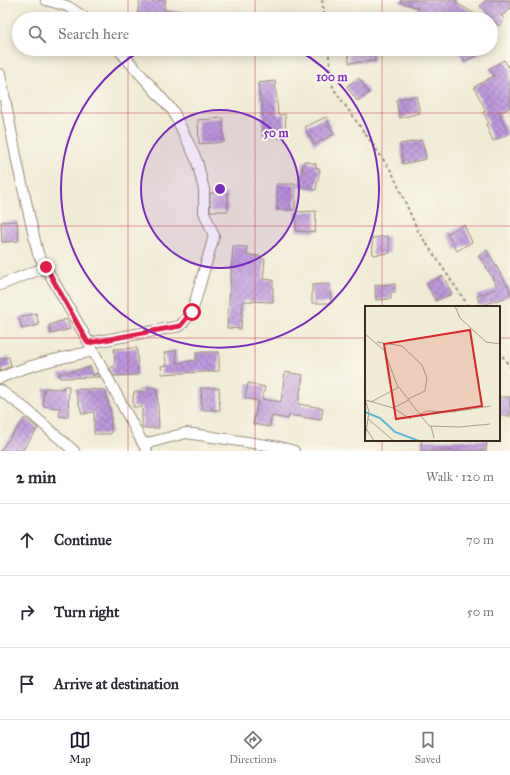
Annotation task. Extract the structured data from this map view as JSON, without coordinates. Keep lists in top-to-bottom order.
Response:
{
  "page": {
    "search": "Search here",
    "heading": ["2 min", "Walk · 120 m"],
    "list": [
      ["Continue", "70 m"],
      ["Turn right", "50 m"],
      "Arrive at destination"
    ],
    "nav": ["Map", "Directions", "Saved"]
  },
  "rings": ["100 m", "50 m"]
}
